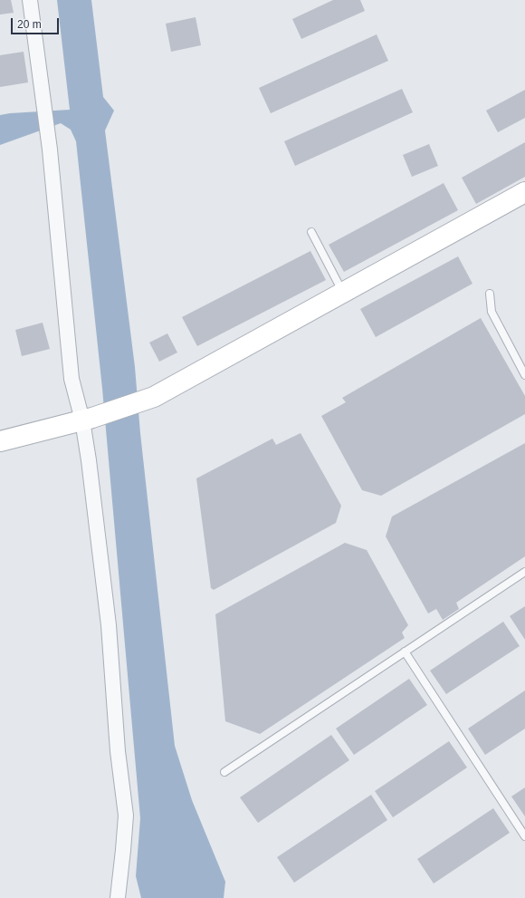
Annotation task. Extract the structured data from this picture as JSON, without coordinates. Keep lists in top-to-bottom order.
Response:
{
  "scale_bar": "20 m"
}
